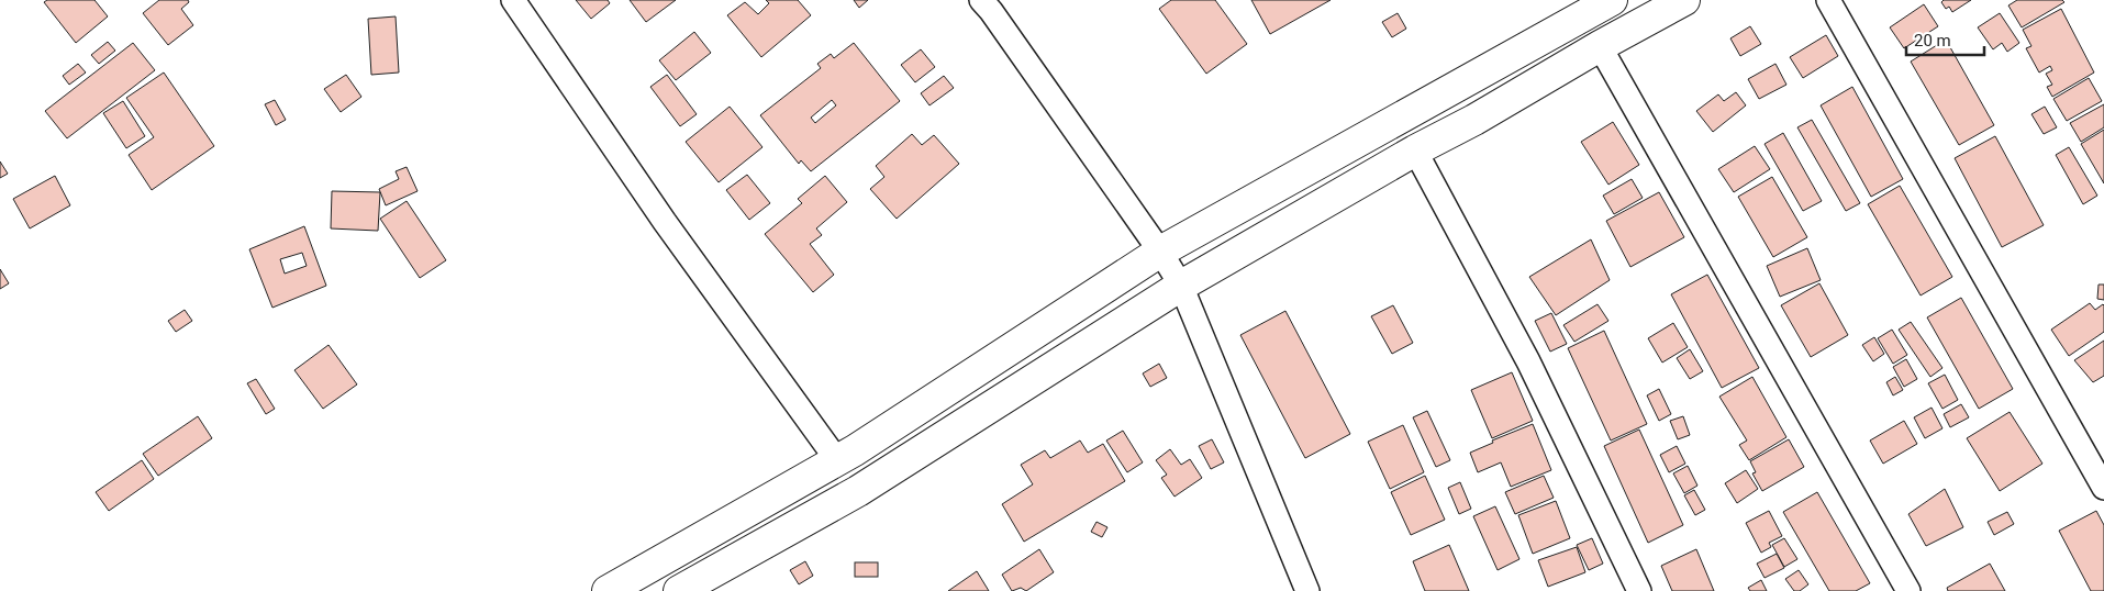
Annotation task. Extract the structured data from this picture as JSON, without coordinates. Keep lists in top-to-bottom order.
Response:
{
  "scale_bar": "20 m"
}
